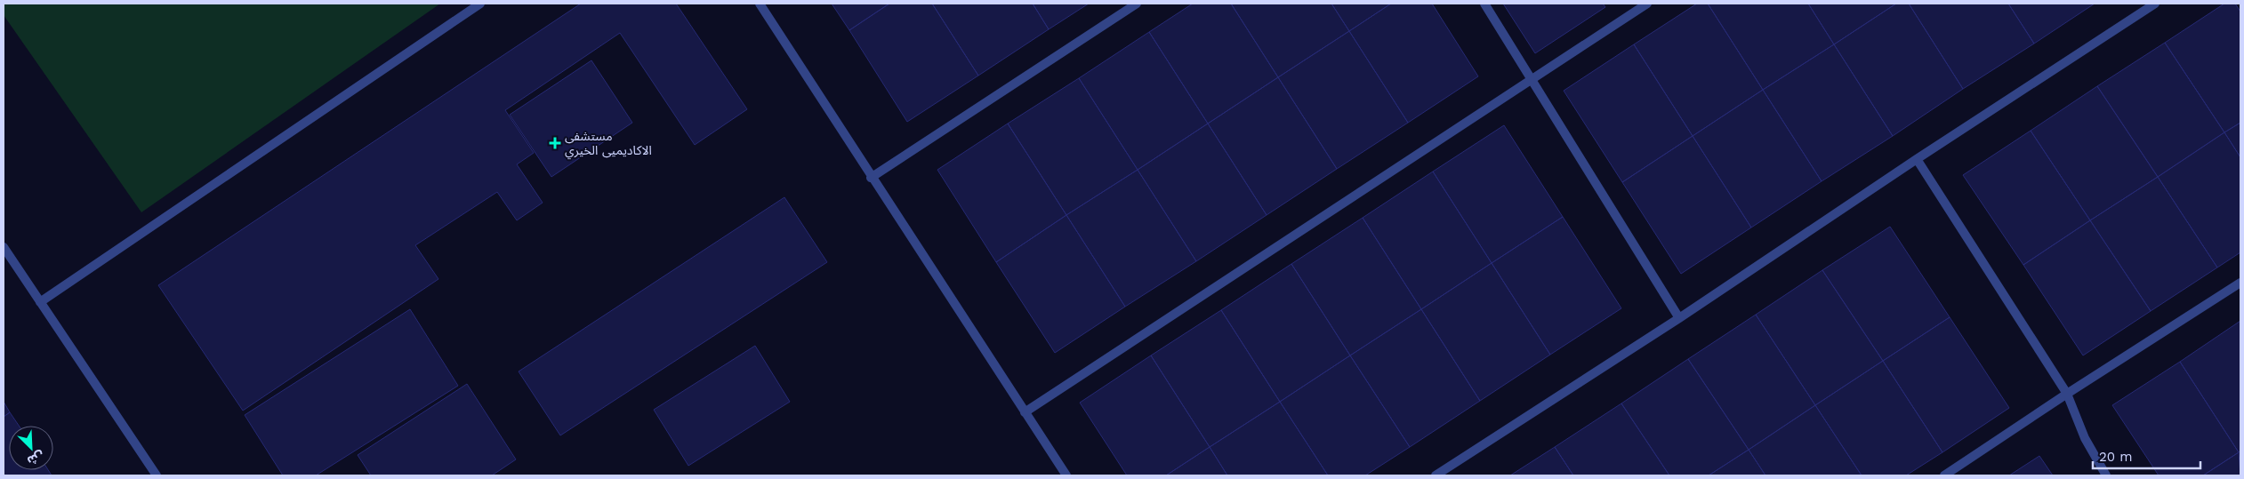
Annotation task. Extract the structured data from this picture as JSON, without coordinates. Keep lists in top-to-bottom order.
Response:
{
  "places": {
    "health": ["مستشفى الاكاديميى الخيري"]
  },
  "scale_bar": "20 m",
  "north": "bottom right"
}
